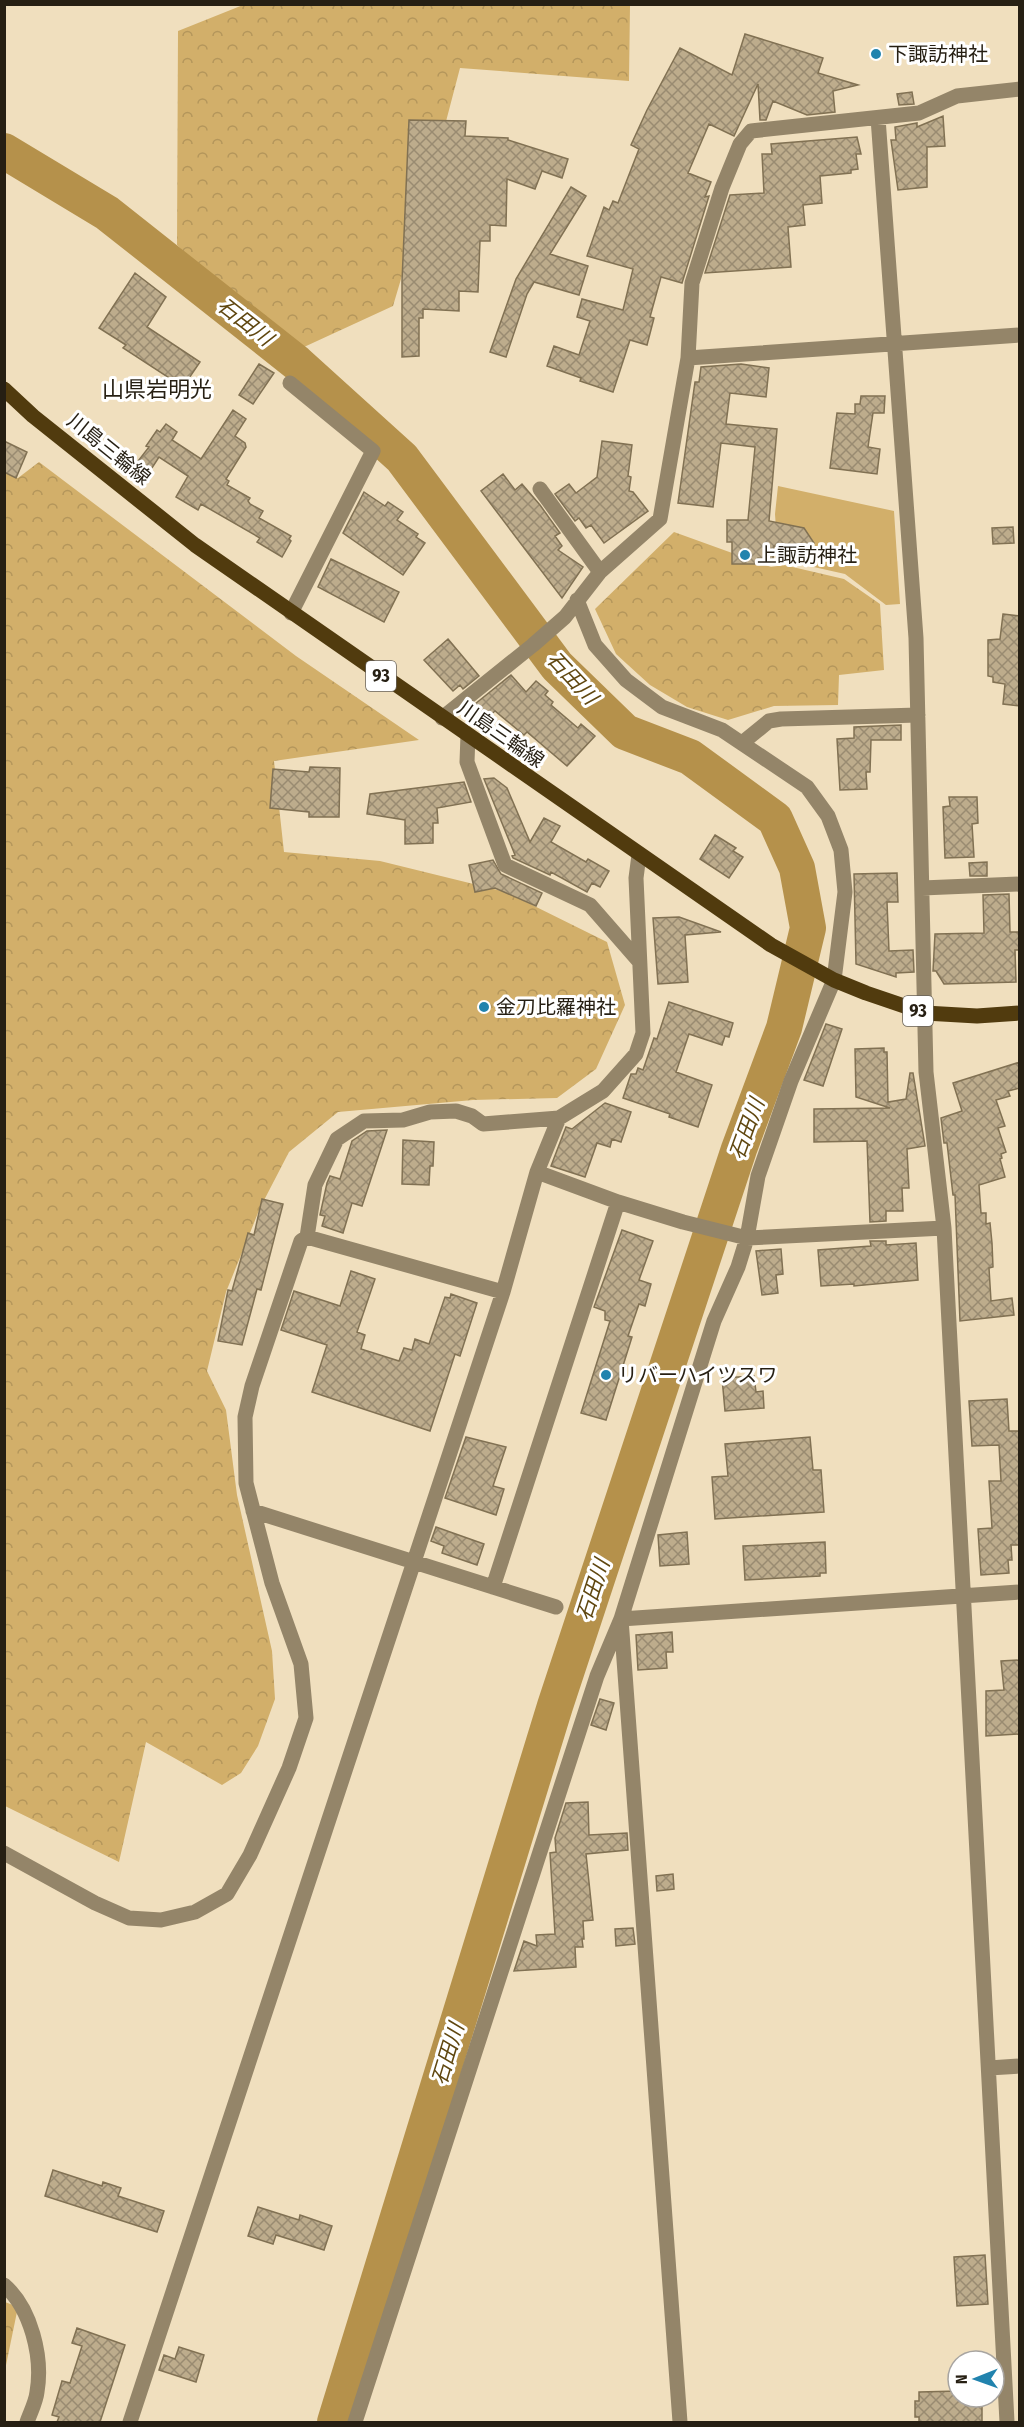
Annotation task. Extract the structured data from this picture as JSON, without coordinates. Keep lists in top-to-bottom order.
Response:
{
  "streets": {
    "main road": ["川島三輪線", "93"]
  },
  "districts": ["山県岩明光"],
  "water": ["石田川"],
  "places": [
    "下諏訪神社",
    "上諏訪神社",
    "金刀比羅神社",
    "リバーハイツスワ"
  ],
  "north": "left"
}
